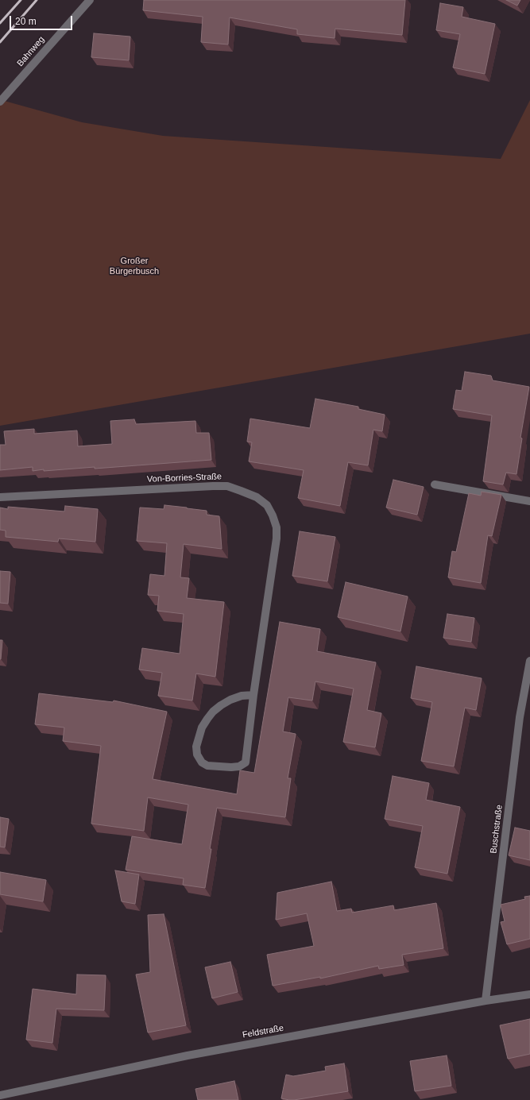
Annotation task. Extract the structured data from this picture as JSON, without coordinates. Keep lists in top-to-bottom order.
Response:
{
  "streets": {
    "street": [
      "Bahnweg",
      "Von-Borries-Straße",
      "Buschstraße",
      "Feldstraße"
    ]
  },
  "crossings": [
    ["Buschstraße", "Feldstraße"]
  ],
  "parks": ["Großer Bürgerbusch"],
  "scale_bar": "20 m"
}
